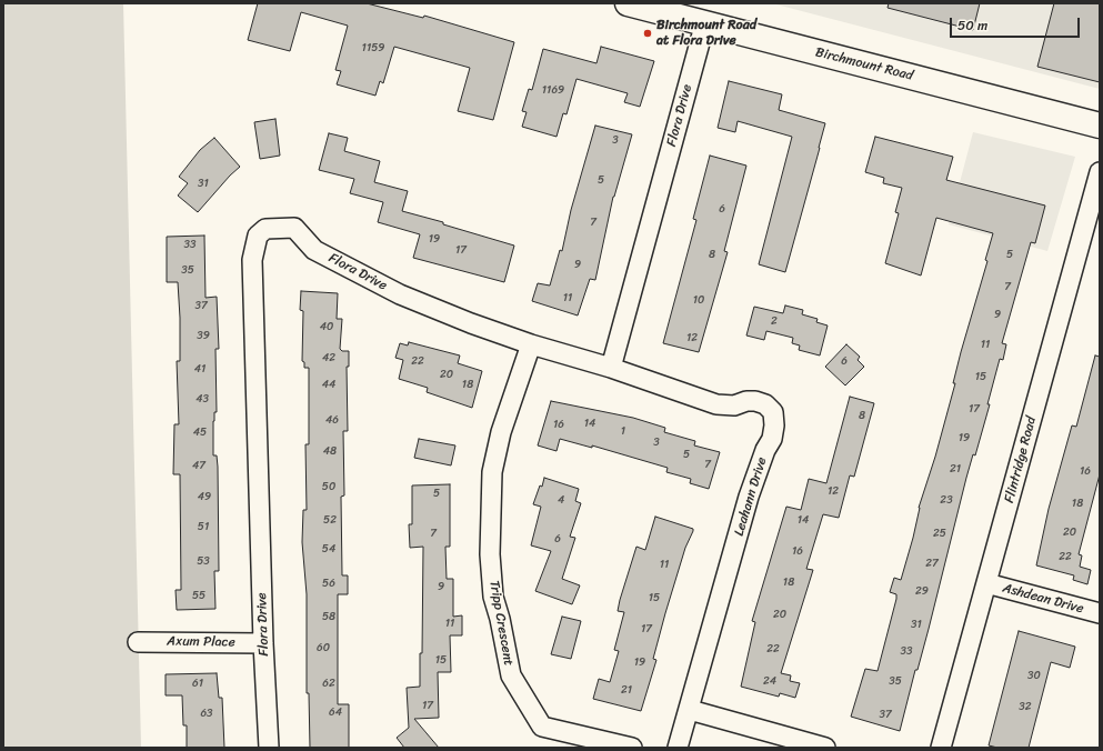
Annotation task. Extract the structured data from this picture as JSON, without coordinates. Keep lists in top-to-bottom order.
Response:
{
  "streets": {
    "main road": ["Birchmount Road"],
    "street": [
      "Flora Drive",
      "Flintridge Road",
      "Leahann Drive",
      "Ashdean Drive",
      "Tripp Crescent",
      "Axum Place"
    ]
  },
  "crossings": [
    ["Birchmount Road", "Flora Drive"],
    ["Flora Drive", "Leahann Drive"],
    ["Flora Drive", "Tripp Crescent"],
    ["Flora Drive", "Axum Place"],
    ["Flintridge Road", "Ashdean Drive"]
  ],
  "places": ["Birchmount Road at Flora Drive"],
  "house_numbers": [
    "1159",
    "1169",
    "3",
    "5",
    "31",
    "6",
    "7",
    "19",
    "33",
    "17",
    "8",
    "5",
    "9",
    "35",
    "7",
    "11",
    "10",
    "37",
    "9",
    "2",
    "40",
    "39",
    "12",
    "11",
    "42",
    "22",
    "6",
    "41",
    "20",
    "15",
    "44",
    "18",
    "43",
    "17",
    "8",
    "46",
    "14",
    "16",
    "1",
    "45",
    "19",
    "3",
    "48",
    "5",
    "7",
    "47",
    "21",
    "16",
    "50",
    "12",
    "5",
    "49",
    "4",
    "23",
    "18",
    "52",
    "14",
    "51",
    "20",
    "7",
    "25",
    "6",
    "54",
    "16",
    "22",
    "53",
    "27",
    "11",
    "18",
    "56",
    "9",
    "29",
    "55",
    "15",
    "20",
    "58",
    "11",
    "31",
    "17",
    "60",
    "22",
    "33",
    "15",
    "19",
    "30",
    "24",
    "35",
    "61",
    "62",
    "21",
    "17",
    "32",
    "64",
    "63",
    "37"
  ],
  "scale_bar": "50 m"
}
